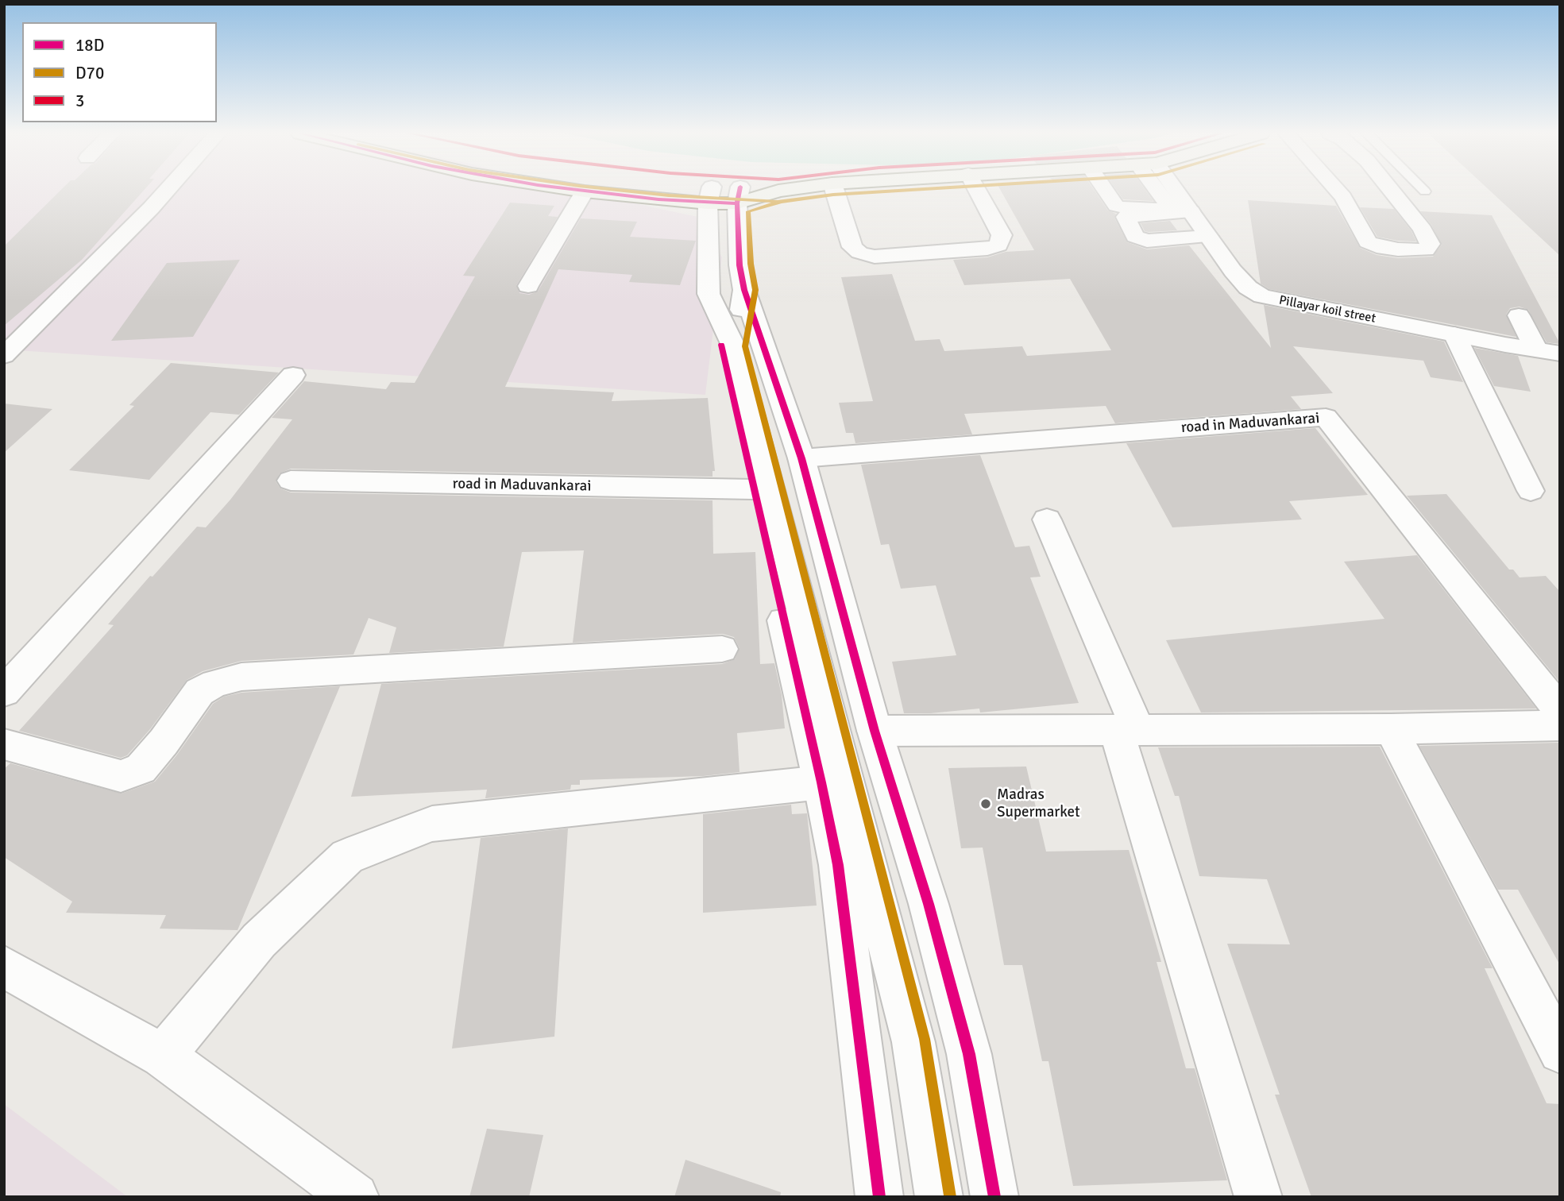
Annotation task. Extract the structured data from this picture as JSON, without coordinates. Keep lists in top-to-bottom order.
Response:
{
  "streets": {
    "street": ["Pillayar koil street", "road in Maduvankarai"]
  },
  "places": ["Madras Supermarket"],
  "lines": ["transit line 18D", "transit line D70"],
  "legend": ["18D", "D70", "3"]
}
